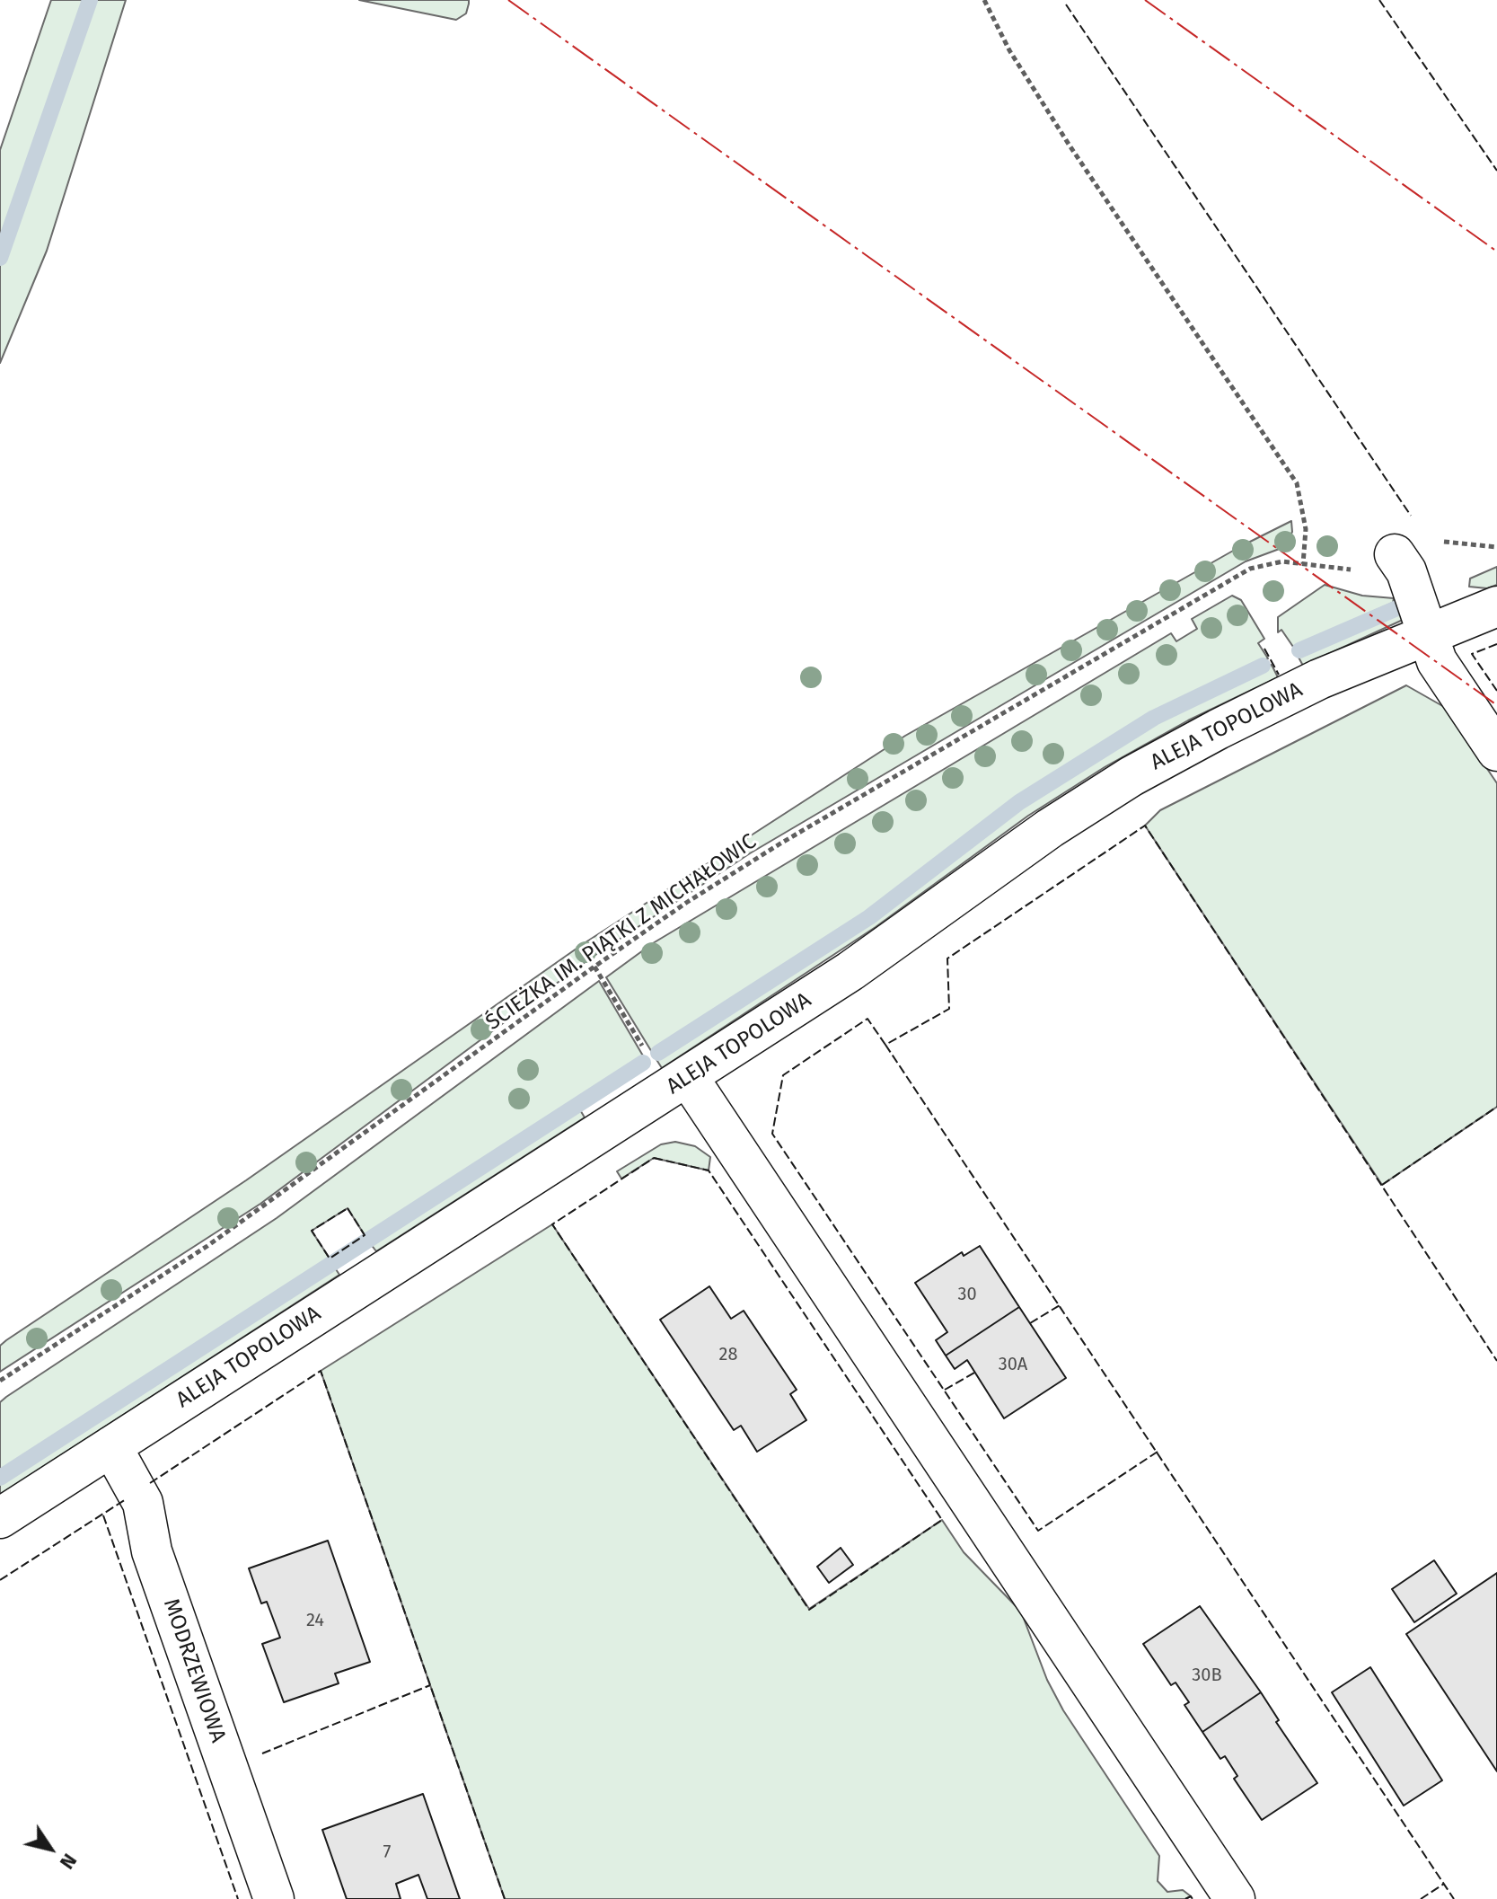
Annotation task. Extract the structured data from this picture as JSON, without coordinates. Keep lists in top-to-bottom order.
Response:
{
  "streets": {
    "street": ["ALEJA TOPOLOWA", "MODRZEWIOWA"],
    "path": ["ŚCIEŻKA IM. PIĄTKI Z MICHAŁOWIC"]
  },
  "crossings": [
    ["ALEJA TOPOLOWA", "MODRZEWIOWA"]
  ],
  "house_numbers": [
    "30",
    "28",
    "30A",
    "24",
    "30B",
    "7"
  ],
  "north": "bottom right"
}
